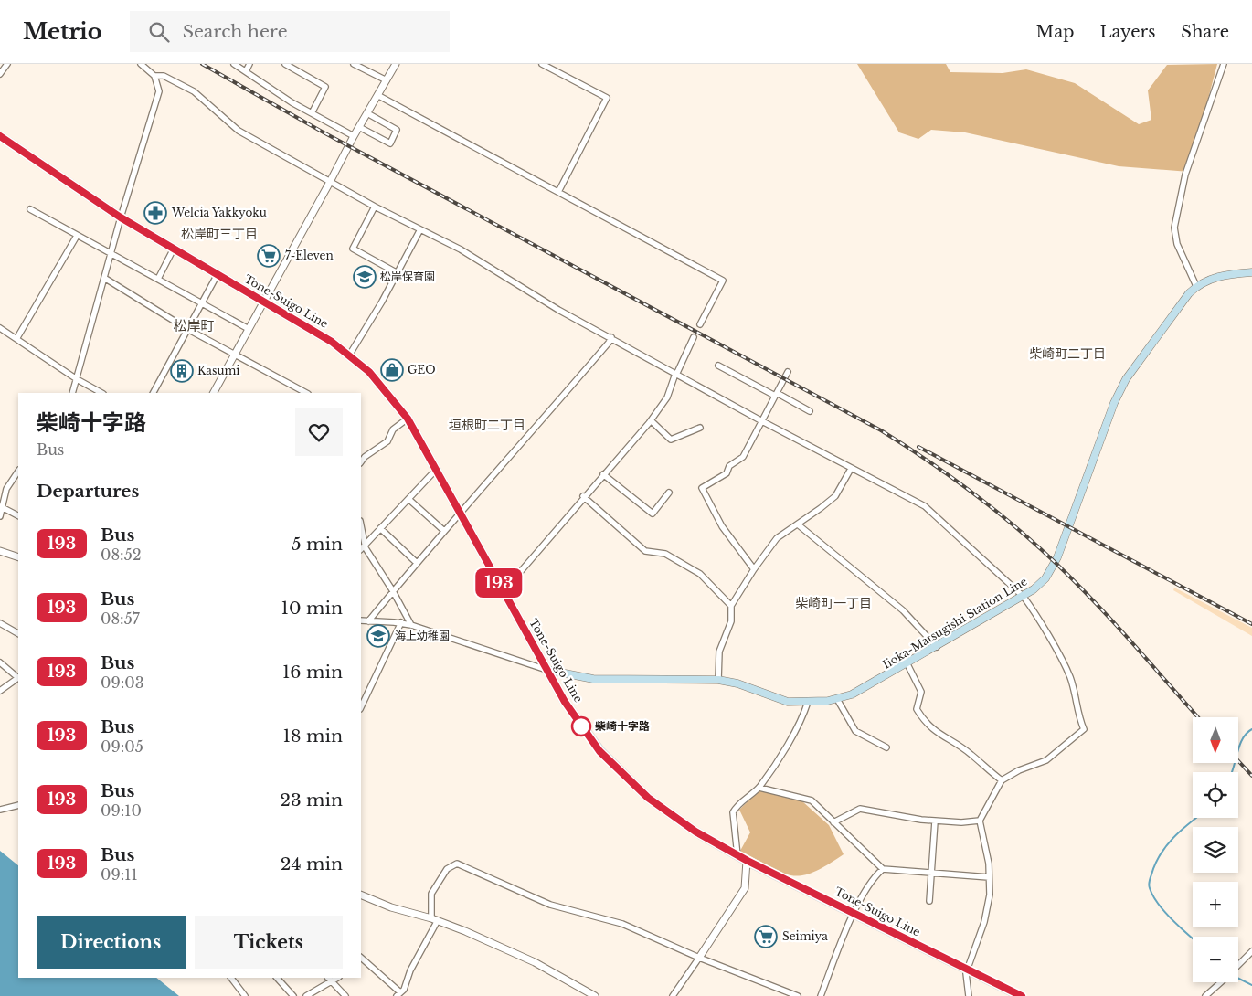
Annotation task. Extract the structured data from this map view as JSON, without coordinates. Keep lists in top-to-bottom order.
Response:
{
  "streets": {
    "highway": ["Tone-Suigo Line"],
    "main road": ["Iioka-Matsugishi Station Line"]
  },
  "crossings": [
    ["Tone-Suigo Line", "Iioka-Matsugishi Station Line"]
  ],
  "districts": [
    "松岸町三丁目",
    "松岸町",
    "柴崎町二丁目",
    "垣根町二丁目",
    "柴崎町一丁目"
  ],
  "places": {
    "pharmacy": ["Welcia Yakkyoku"],
    "supermarket": ["7-Eleven", "Seimiya"],
    "school or university": ["松岸保育園", "海上幼稚園"],
    "shop": ["GEO"],
    "building": ["Kasumi"],
    "other": ["柴崎十字路"]
  },
  "lines": ["bus line 193"],
  "north": "bottom",
  "page": {
    "header": "Metrio",
    "search": "Search here",
    "nav": ["Map", "Layers", "Share"],
    "on_map": "193",
    "heading": [
      ["柴崎十字路", "Bus"],
      "Departures"
    ],
    "list": [
      {
        "mark": "193",
        "name": "Bus",
        "note": "08:52",
        "value": "5 min"
      },
      {
        "mark": "193",
        "name": "Bus",
        "note": "08:57",
        "value": "10 min"
      },
      {
        "mark": "193",
        "name": "Bus",
        "note": "09:03",
        "value": "16 min"
      },
      {
        "mark": "193",
        "name": "Bus",
        "note": "09:05",
        "value": "18 min"
      },
      {
        "mark": "193",
        "name": "Bus",
        "note": "09:10",
        "value": "23 min"
      },
      {
        "mark": "193",
        "name": "Bus",
        "note": "09:11",
        "value": "24 min"
      }
    ],
    "map_buttons": ["+", "−"],
    "buttons": ["Directions", "Tickets"]
  }
}
